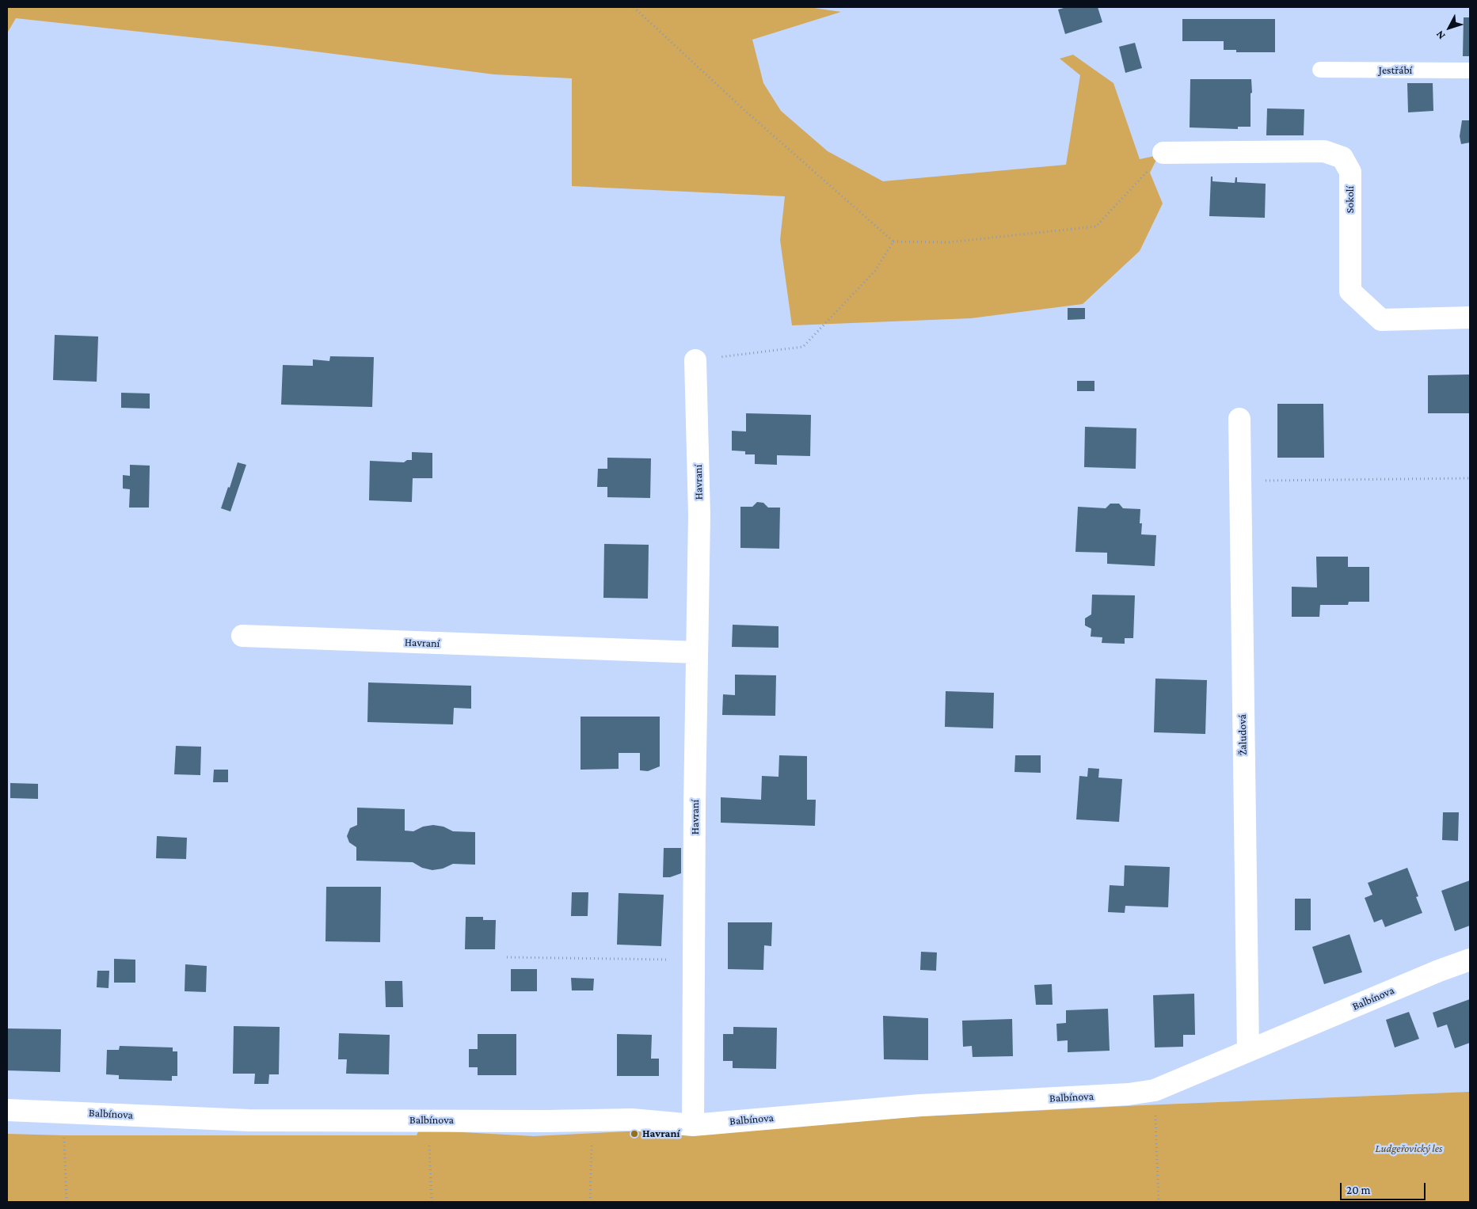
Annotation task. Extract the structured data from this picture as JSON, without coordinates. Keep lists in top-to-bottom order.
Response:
{
  "streets": {
    "street": [
      "Sokolí",
      "Havraní",
      "Žaludová",
      "Balbínova"
    ],
    "lane": ["Jestřábí"]
  },
  "crossings": [
    ["Havraní", "Balbínova"],
    ["Žaludová", "Balbínova"]
  ],
  "parks": ["Ludgeřovický les"],
  "places": ["Havraní"],
  "scale_bar": "20 m",
  "north": "bottom left"
}
